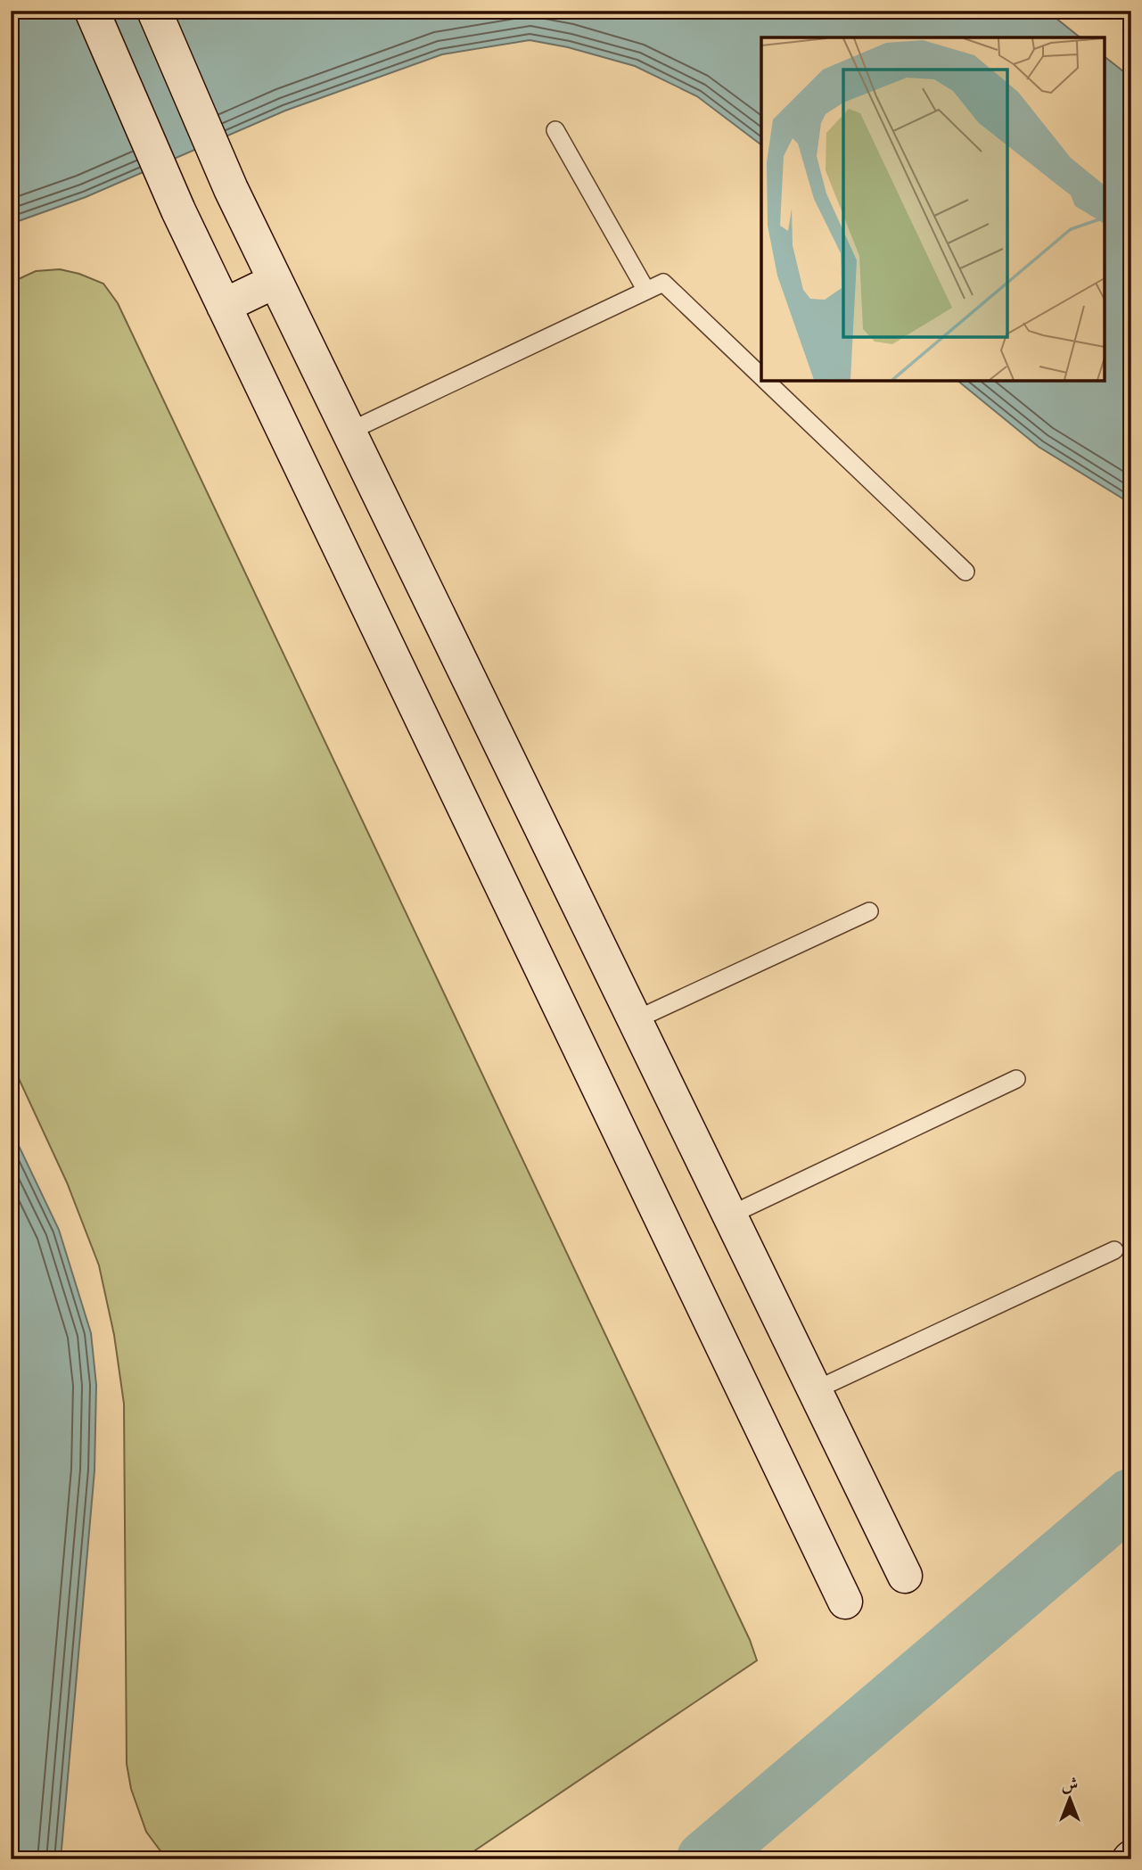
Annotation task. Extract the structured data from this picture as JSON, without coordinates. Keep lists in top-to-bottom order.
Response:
{
  "north": "top"
}
